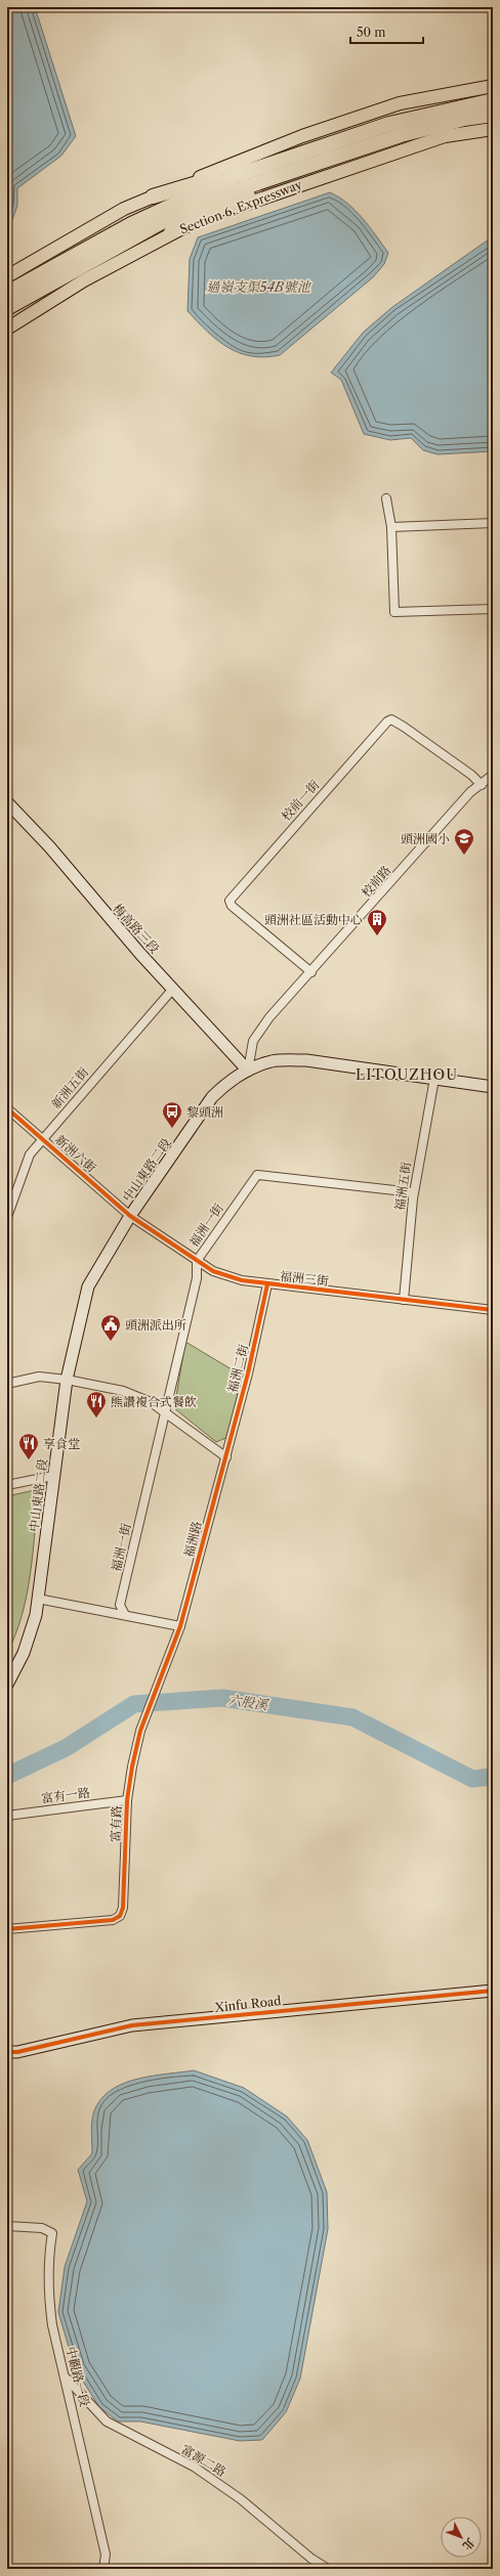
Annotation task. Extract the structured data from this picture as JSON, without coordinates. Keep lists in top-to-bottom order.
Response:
{
  "streets": {
    "main road": [
      "Section 6, Expressway",
      "梅高路三段",
      "中山東路二段",
      "Xinfu Road"
    ],
    "street": [
      "校前一街",
      "校前路",
      "新洲五街",
      "新洲六街",
      "福洲五街",
      "福洲一街",
      "福洲三街",
      "福洲二街",
      "福洲路",
      "富有一路",
      "富有路",
      "中觀路一段",
      "富源二路"
    ]
  },
  "crossings": [
    ["校前一街", "校前路"],
    ["校前路", "梅高路三段"],
    ["校前路", "中山東路二段"],
    ["梅高路三段", "新洲五街"],
    ["梅高路三段", "中山東路二段"],
    ["新洲五街", "新洲六街"],
    ["新洲六街", "中山東路二段"],
    ["新洲六街", "福洲三街"],
    ["中山東路二段", "福洲五街"],
    ["中山東路二段", "福洲三街"],
    ["福洲五街", "福洲一街"],
    ["福洲五街", "福洲三街"],
    ["福洲一街", "福洲三街"],
    ["福洲三街", "福洲二街"],
    ["福洲二街", "福洲路"],
    ["福洲路", "富有路"],
    ["富有一路", "富有路"],
    ["中觀路一段", "富源二路"]
  ],
  "districts": ["LITOUZHOU"],
  "water": ["過嶺支渠54B號池", "六股溪"],
  "places": {
    "school or university": ["頭洲國小"],
    "building": ["頭洲社區活動中心"],
    "bus stop": ["黎頭洲"],
    "public building": ["頭洲派出所"],
    "restaurant": ["熊讚複合式餐飲", "享食堂"]
  },
  "scale_bar": "50 m",
  "north": "bottom right"
}
